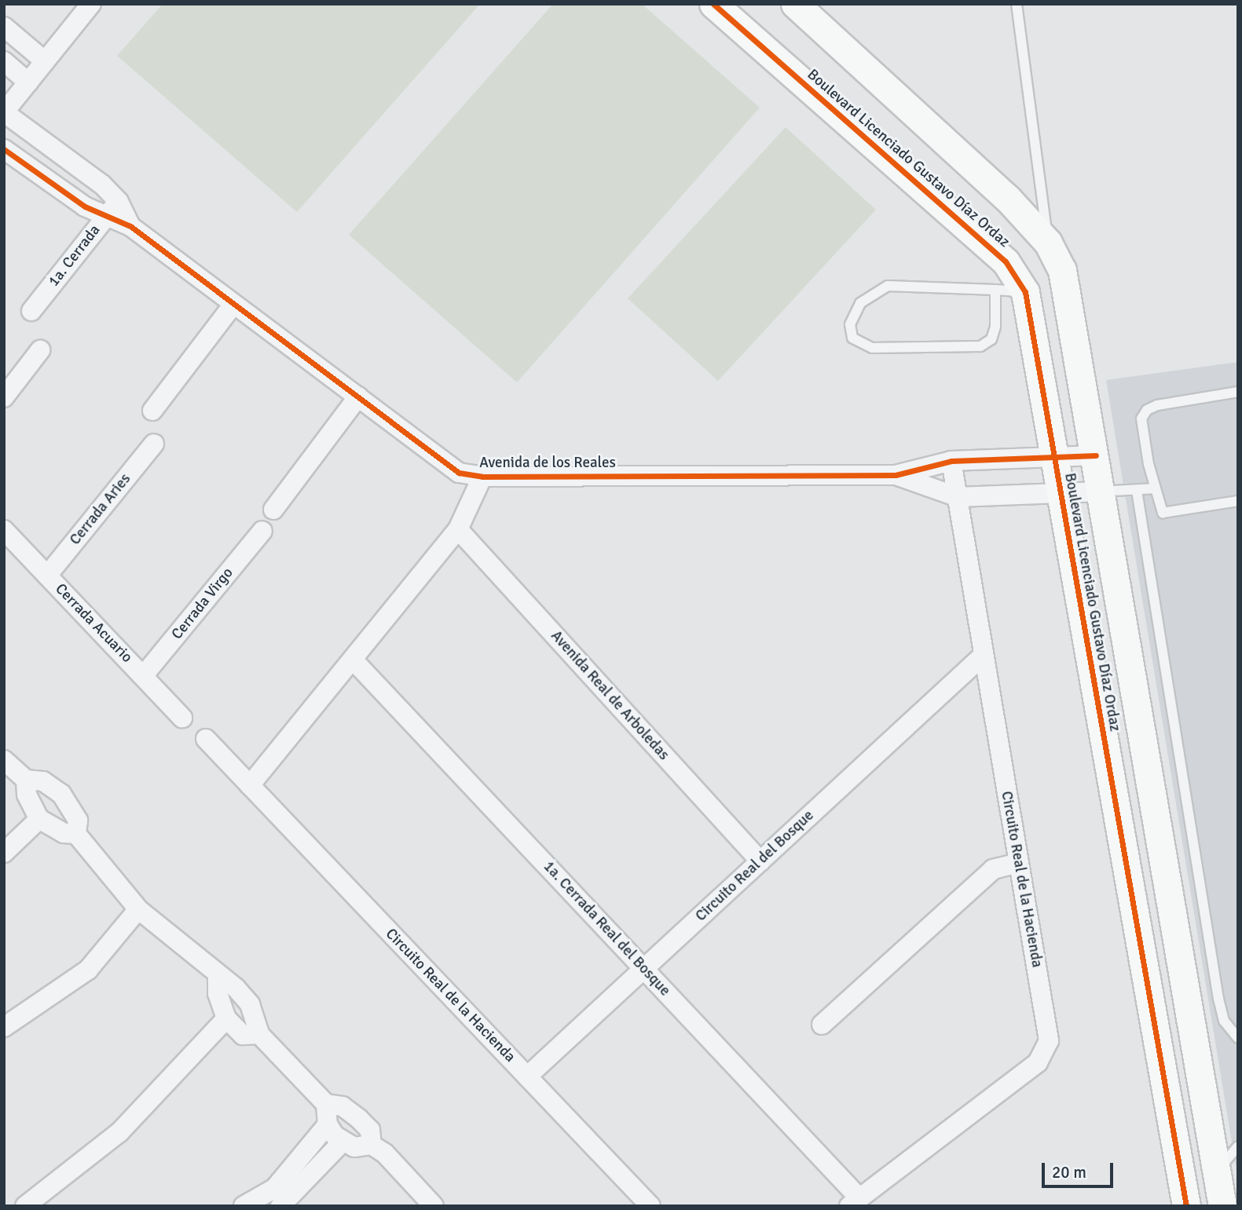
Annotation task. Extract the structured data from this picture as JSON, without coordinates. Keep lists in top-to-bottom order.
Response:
{
  "streets": {
    "street": [
      "Boulevard Licenciado Gustavo Díaz Ordaz",
      "1a. Cerrada",
      "Avenida de los Reales",
      "Cerrada Aries",
      "Cerrada Virgo",
      "Cerrada Acuario",
      "Avenida Real de Arboledas",
      "Circuito Real del Bosque",
      "Circuito Real de la Hacienda",
      "1a. Cerrada Real del Bosque"
    ]
  },
  "crossings": [
    ["Boulevard Licenciado Gustavo Díaz Ordaz", "Avenida de los Reales"],
    ["1a. Cerrada", "Avenida de los Reales"],
    ["Avenida de los Reales", "Circuito Real de la Hacienda"],
    ["Cerrada Aries", "Cerrada Acuario"],
    ["Cerrada Virgo", "Cerrada Acuario"],
    ["Avenida Real de Arboledas", "Circuito Real del Bosque"],
    ["Circuito Real del Bosque", "Circuito Real de la Hacienda"],
    ["Circuito Real del Bosque", "1a. Cerrada Real del Bosque"],
    ["Circuito Real de la Hacienda", "1a. Cerrada Real del Bosque"]
  ],
  "scale_bar": "20 m"
}
